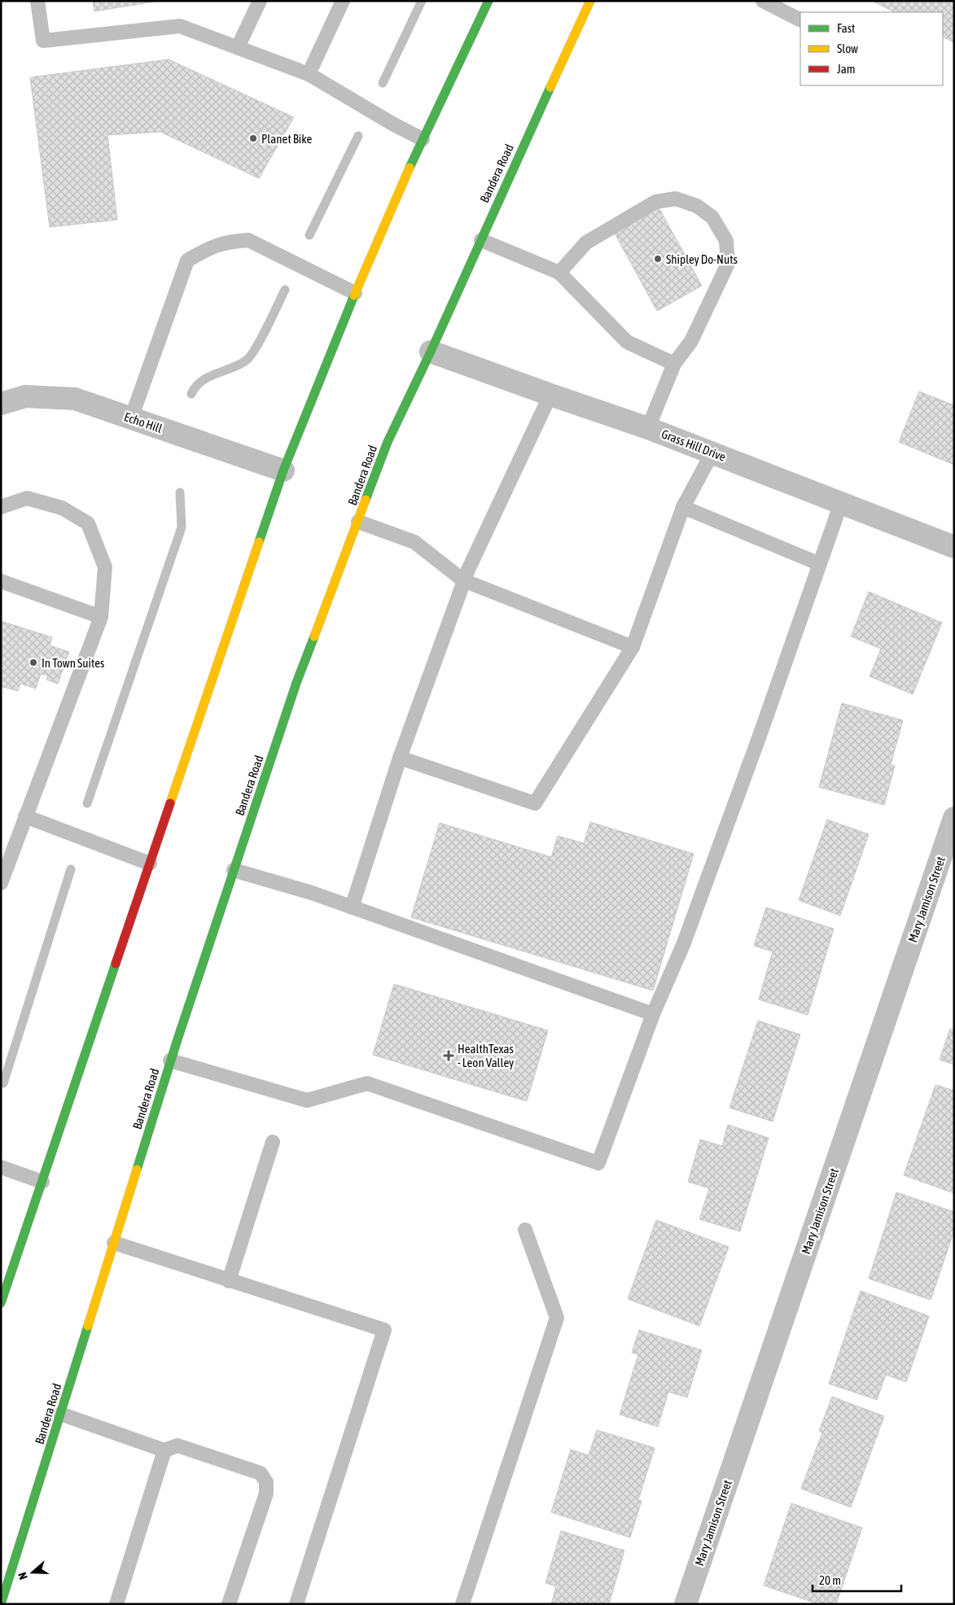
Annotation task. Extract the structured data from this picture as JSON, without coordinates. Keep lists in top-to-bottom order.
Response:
{
  "streets": {
    "main road": ["Bandera Road"],
    "street": ["Echo Hill", "Grass Hill Drive", "Mary Jamison Street"]
  },
  "crossings": [
    ["Bandera Road", "Grass Hill Drive"]
  ],
  "places": {
    "other": ["Planet Bike", "Shipley Do-Nuts", "In Town Suites"],
    "health": ["HealthTexas - Leon Valley"]
  },
  "legend": ["Fast", "Slow", "Jam"],
  "scale_bar": "20 m",
  "north": "left"
}
